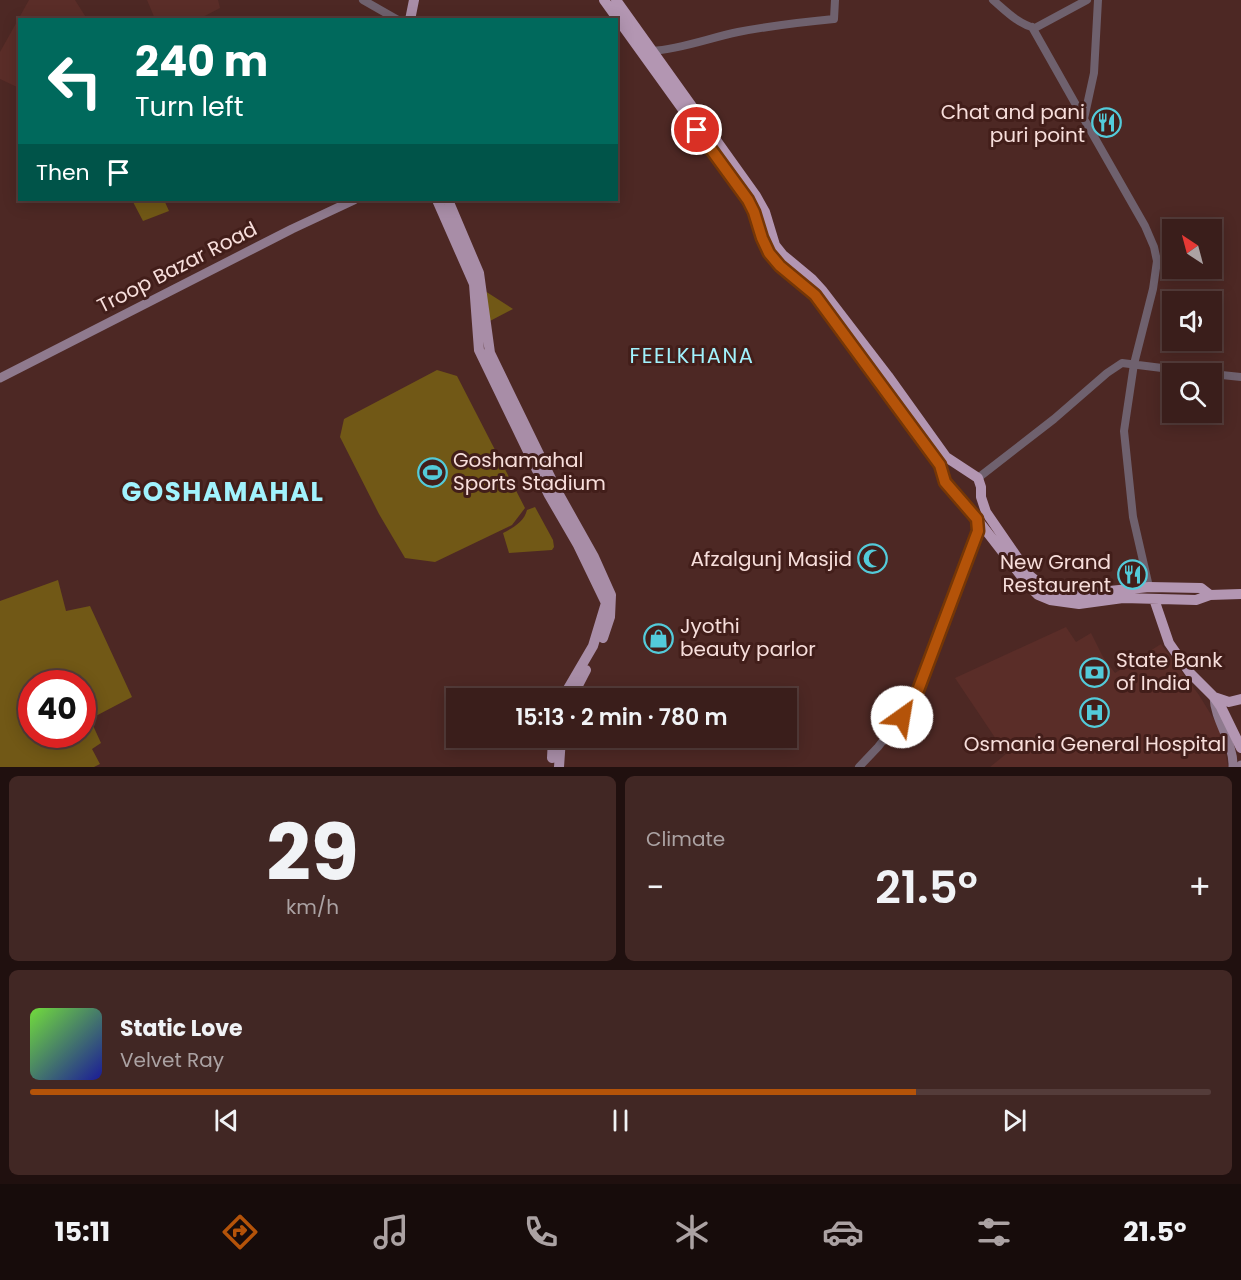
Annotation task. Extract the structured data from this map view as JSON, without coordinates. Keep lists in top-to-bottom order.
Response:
{
  "streets": {
    "main road": ["Troop Bazar Road"]
  },
  "districts": ["FEELKHANA", "GOSHAMAHAL"],
  "places": {
    "restaurant": ["Chat and pani puri point", "New Grand Restaurent"],
    "sports": ["Goshamahal Sports Stadium"],
    "mosque": ["Afzalgunj Masjid"],
    "shop": ["Jyothi beauty parlor"],
    "bank": ["State Bank of India"],
    "hospital": ["Osmania General Hospital"]
  },
  "north": "top left",
  "page": {
    "turn": ["240 m", "Turn left"],
    "then": "Then",
    "limit": "40",
    "trip": "15:13 · 2 min · 780 m",
    "tile": [
      ["29", "km/h"],
      "Climate"
    ],
    "heat": ["−", "21.5°", "+"],
    "song": ["Static Love", "Velvet Ray"],
    "tabs": ["15:11", "21.5°"]
  }
}
